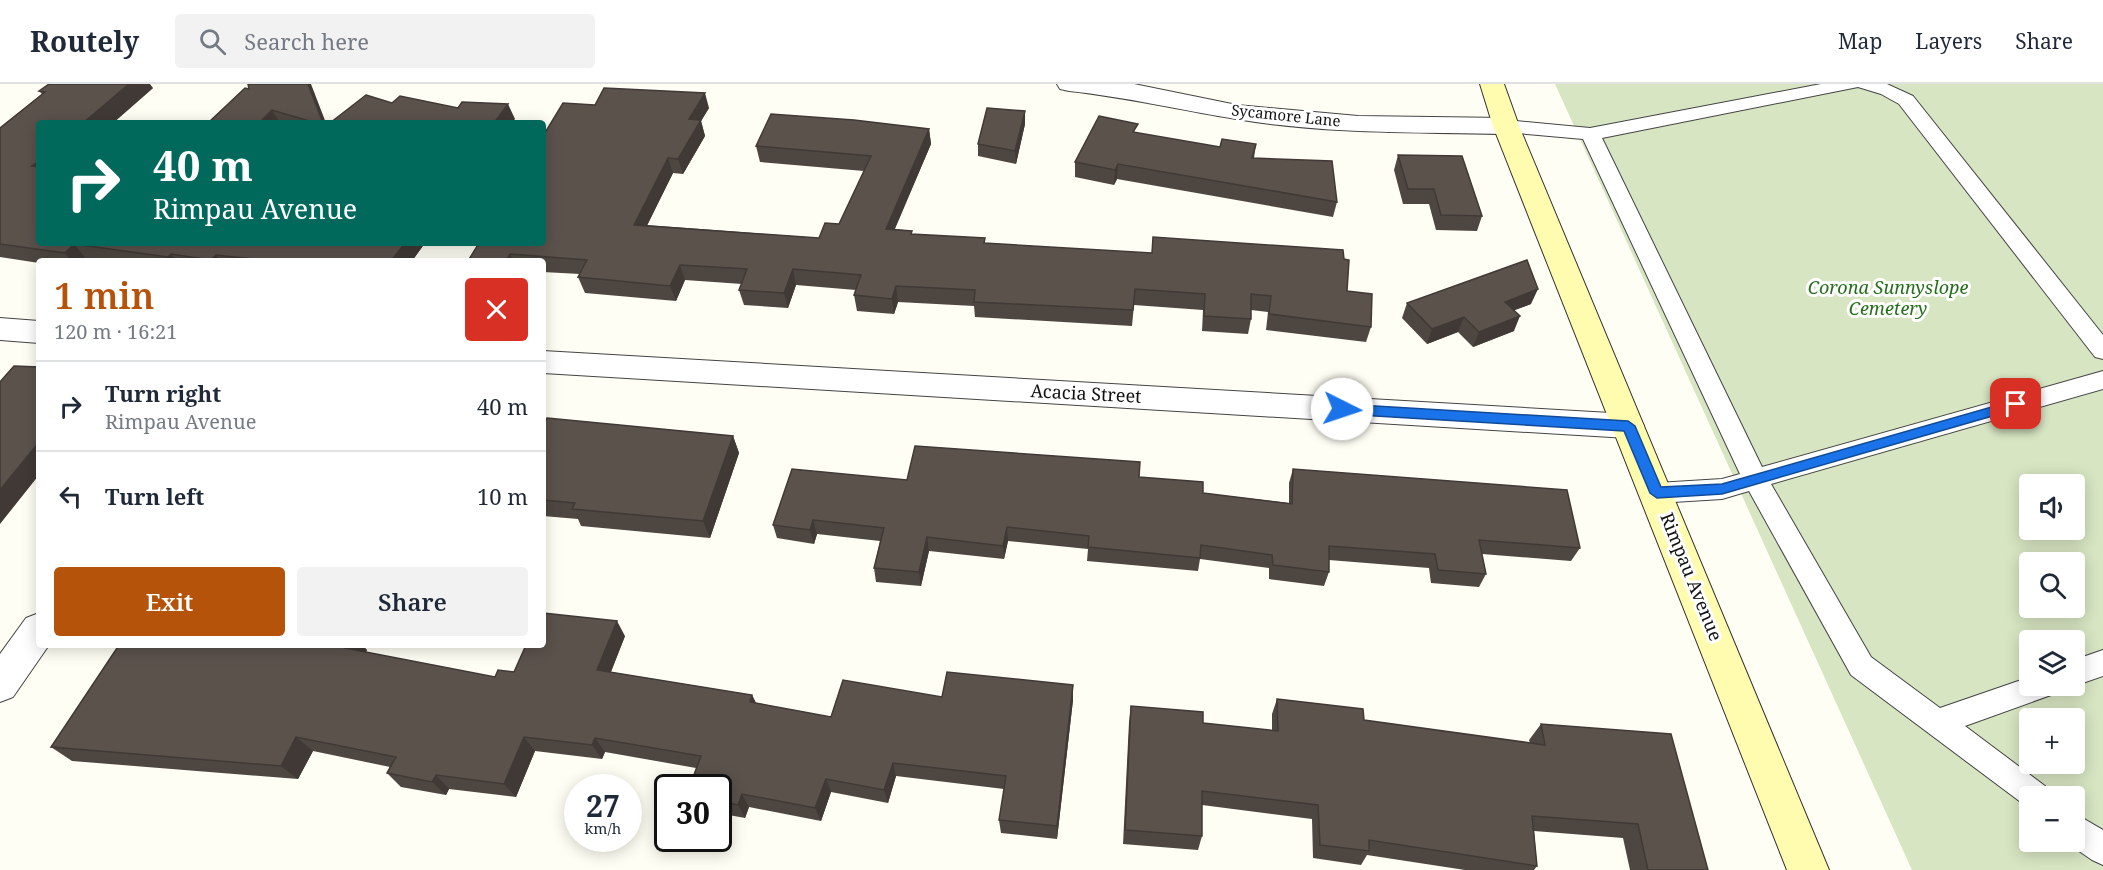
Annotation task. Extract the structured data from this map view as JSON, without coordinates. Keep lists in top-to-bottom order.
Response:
{
  "streets": {
    "main road": ["Rimpau Avenue"],
    "street": ["Sycamore Lane", "Acacia Street"]
  },
  "crossings": [
    ["Sycamore Lane", "Rimpau Avenue"],
    ["Acacia Street", "Rimpau Avenue"]
  ],
  "parks": ["Corona Sunnyslope Cemetery"],
  "page": {
    "header": "Routely",
    "search": "Search here",
    "nav": ["Map", "Layers", "Share"],
    "turn": ["40 m", "Rimpau Avenue"],
    "heading": ["1 min", "120 m · 16:21"],
    "list": [
      {
        "name": "Turn right",
        "note": "Rimpau Avenue",
        "value": "40 m"
      },
      {
        "name": "Turn left",
        "value": "10 m"
      }
    ],
    "map_buttons": ["+", "−"],
    "buttons": ["Exit", "Share"],
    "speed": "27 km/h",
    "limit": "30"
  }
}
